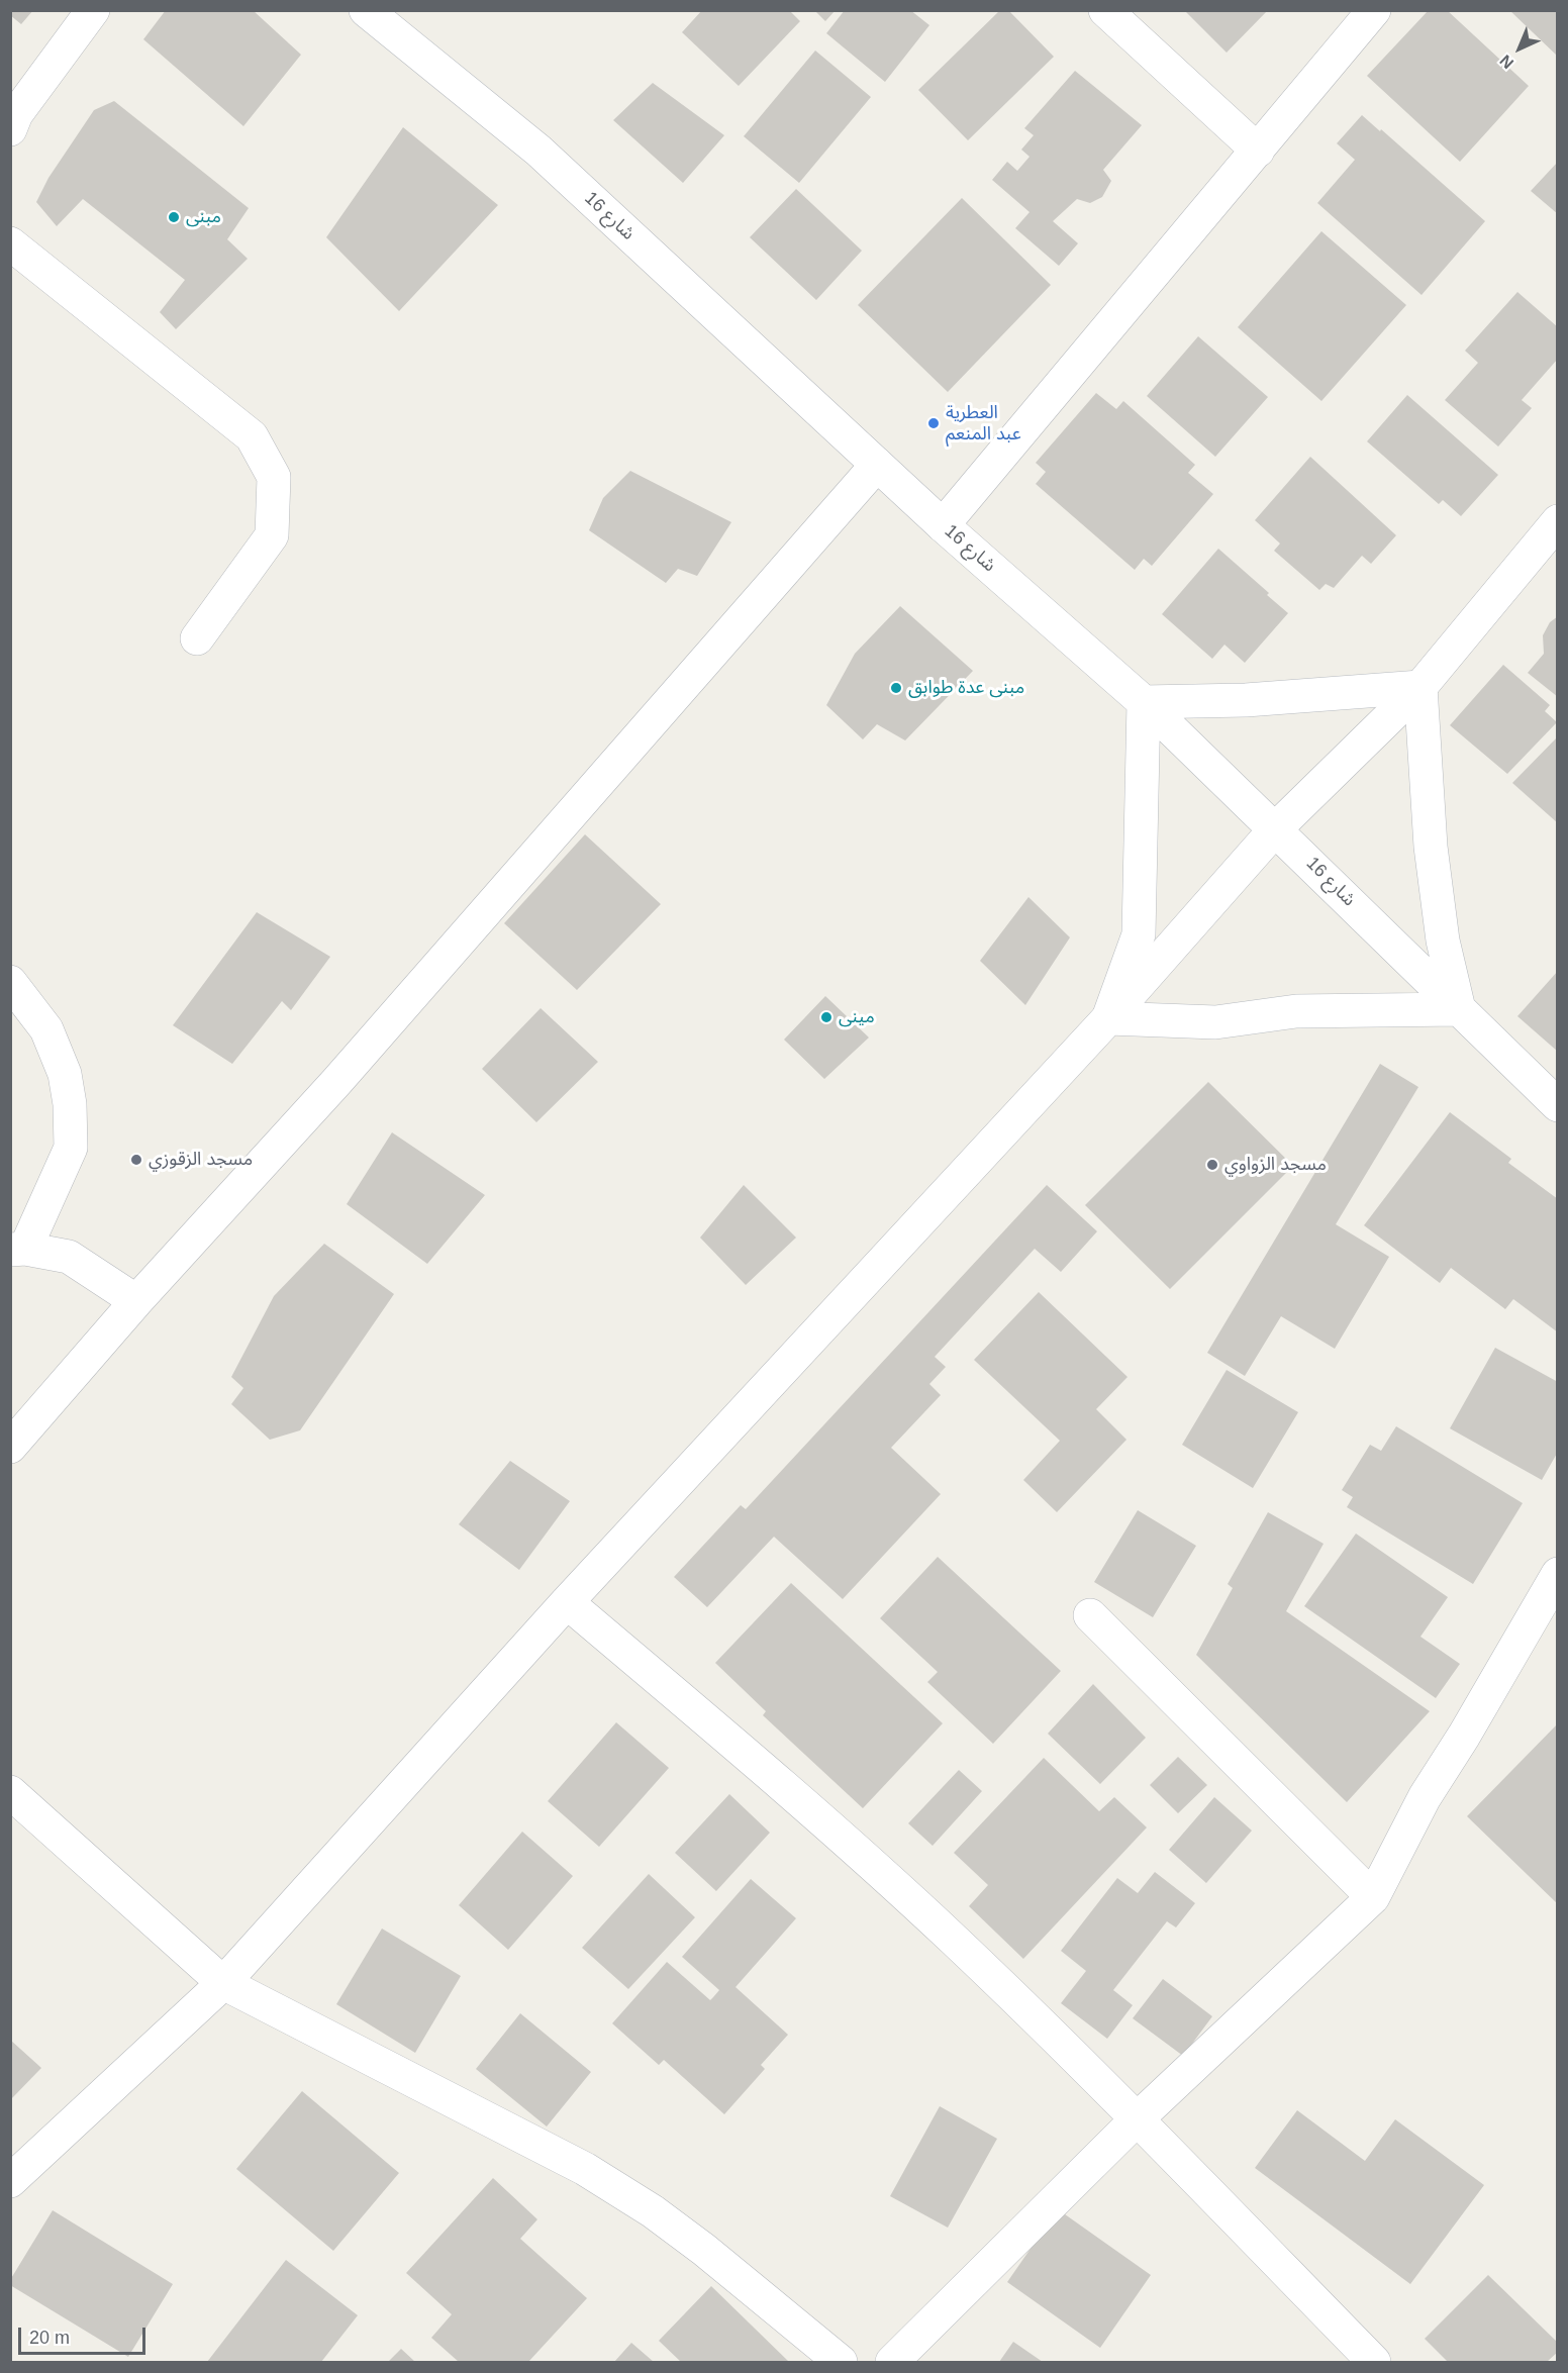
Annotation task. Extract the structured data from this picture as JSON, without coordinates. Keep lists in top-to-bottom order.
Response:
{
  "streets": {
    "street": ["شارع 16"]
  },
  "places": [
    "مبنى",
    "العطرية عبد المنعم",
    "مبنى عدة طوابق",
    "مينى",
    "مسجد الزقوزي",
    "مسجد الزواوي"
  ],
  "scale_bar": "20 m",
  "north": "bottom left"
}
